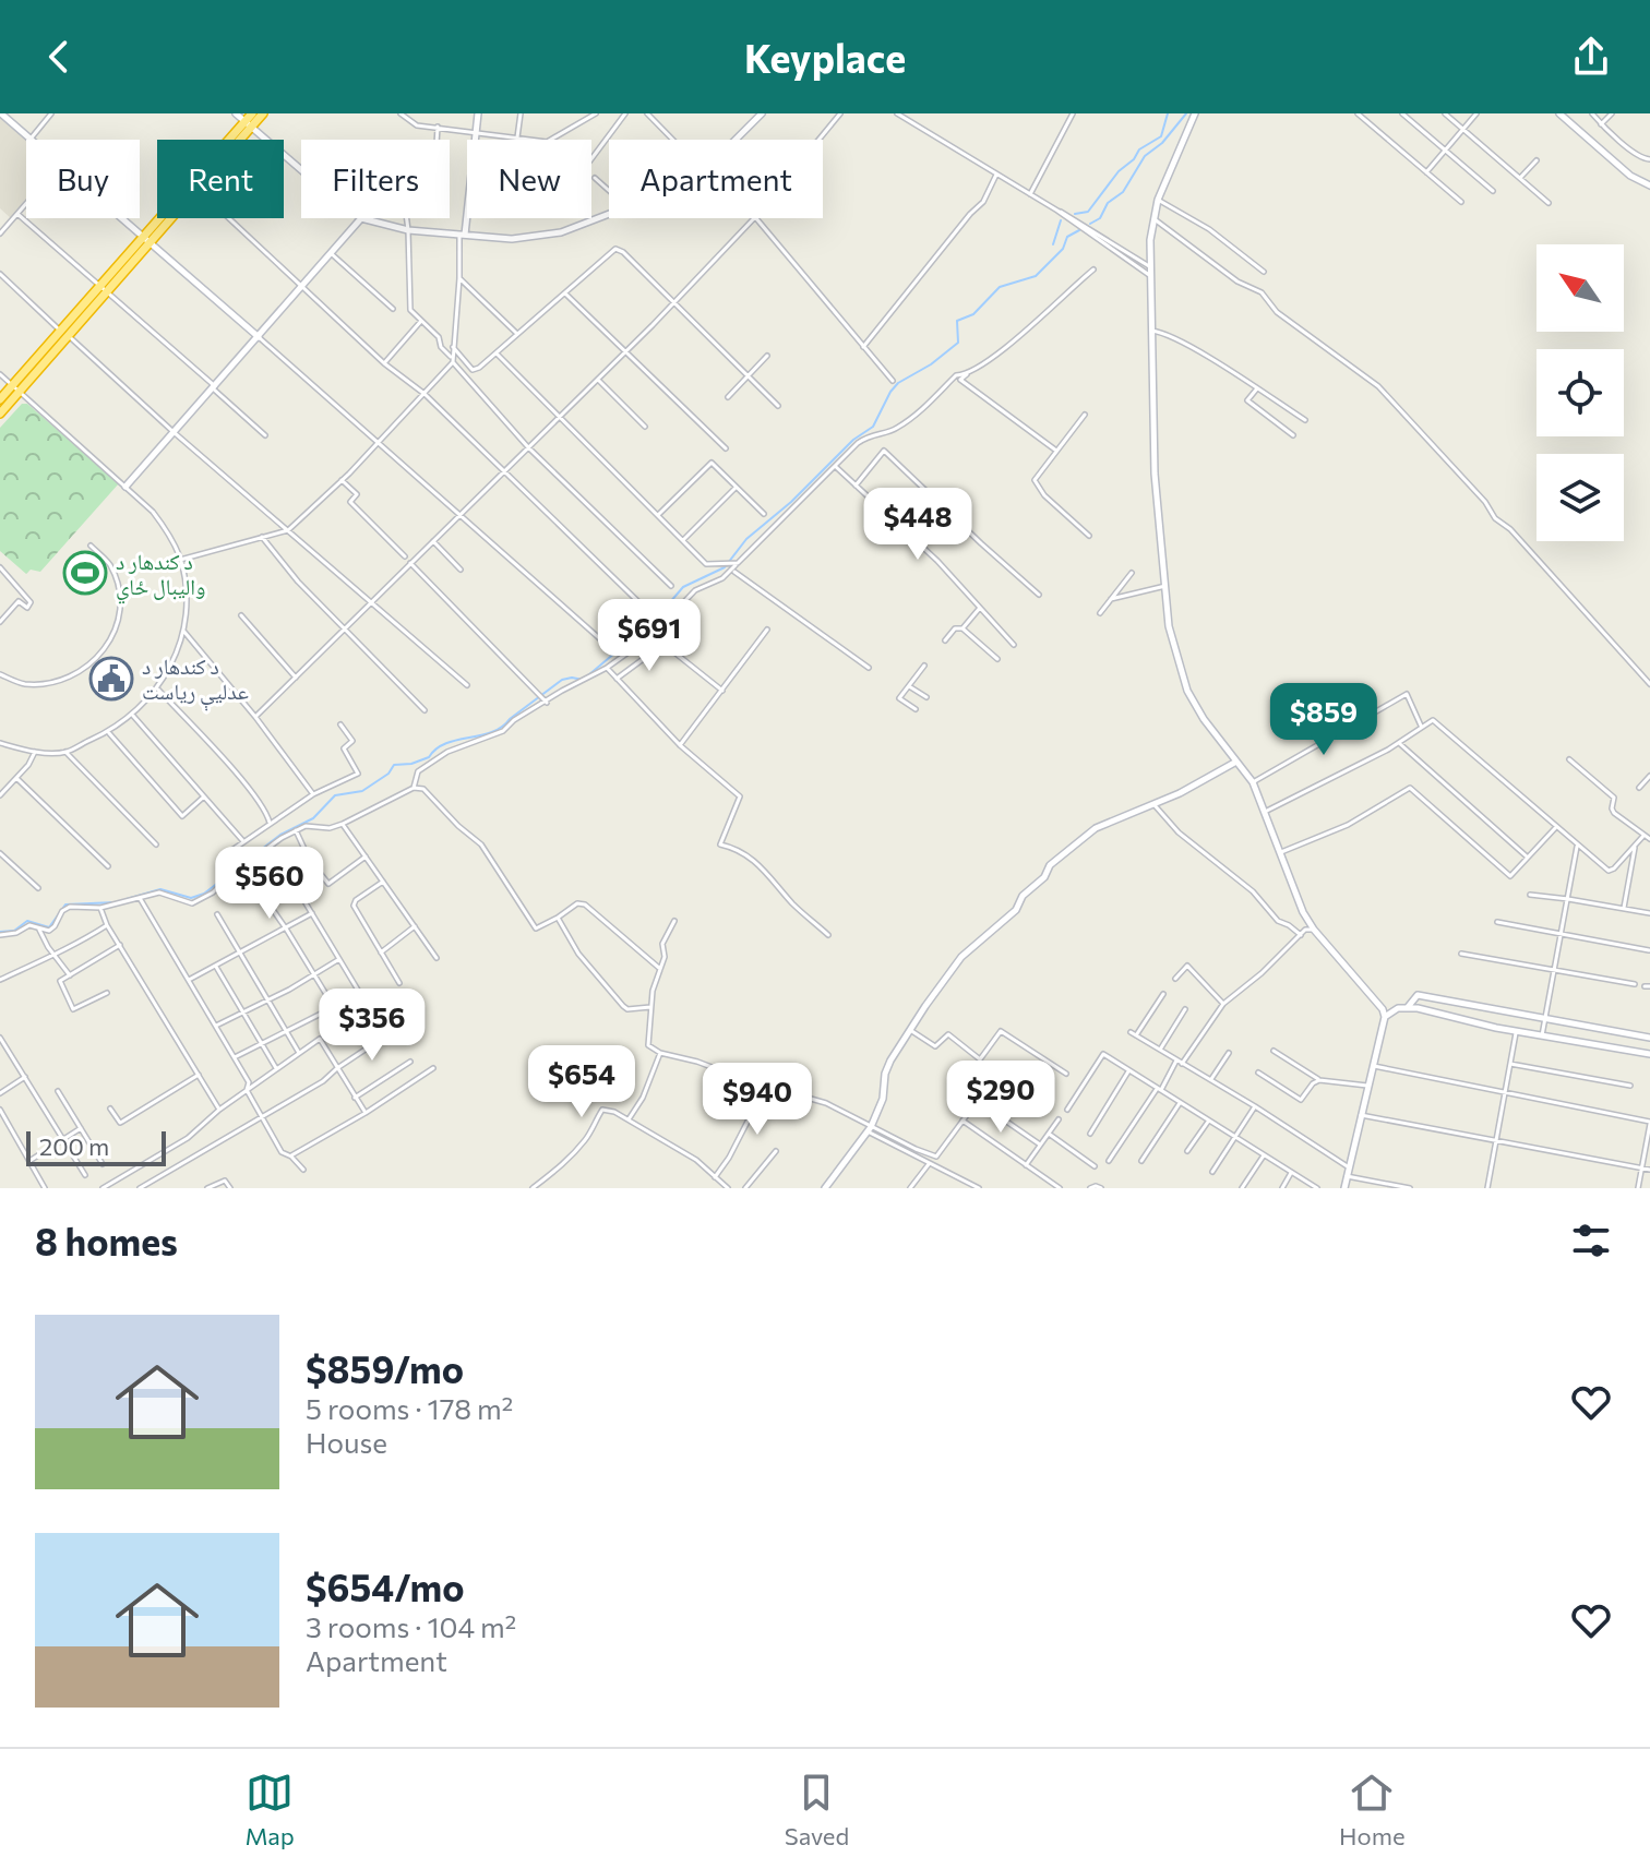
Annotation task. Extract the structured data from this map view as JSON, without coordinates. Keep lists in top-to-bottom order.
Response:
{
  "places": {
    "sports": ["د کندهار د واليبال ځاي"],
    "public building": ["د کندهار د عدلیې رياست"]
  },
  "scale_bar": "200 m",
  "north": "top left",
  "page": {
    "header": "Keyplace",
    "chip": [
      "Buy",
      "Rent",
      "Filters",
      "New",
      "Apartment"
    ],
    "price": [
      "$448",
      "$691",
      "$859",
      "$560",
      "$356",
      "$654",
      "$290",
      "$940"
    ],
    "scale": "200 m",
    "heading": "8 homes",
    "list": [
      {
        "name": "$859/mo",
        "note": "5 rooms · 178 m² · House"
      },
      {
        "name": "$654/mo",
        "note": "3 rooms · 104 m² · Apartment"
      }
    ],
    "tabs": ["Map", "Saved", "Home"]
  }
}
